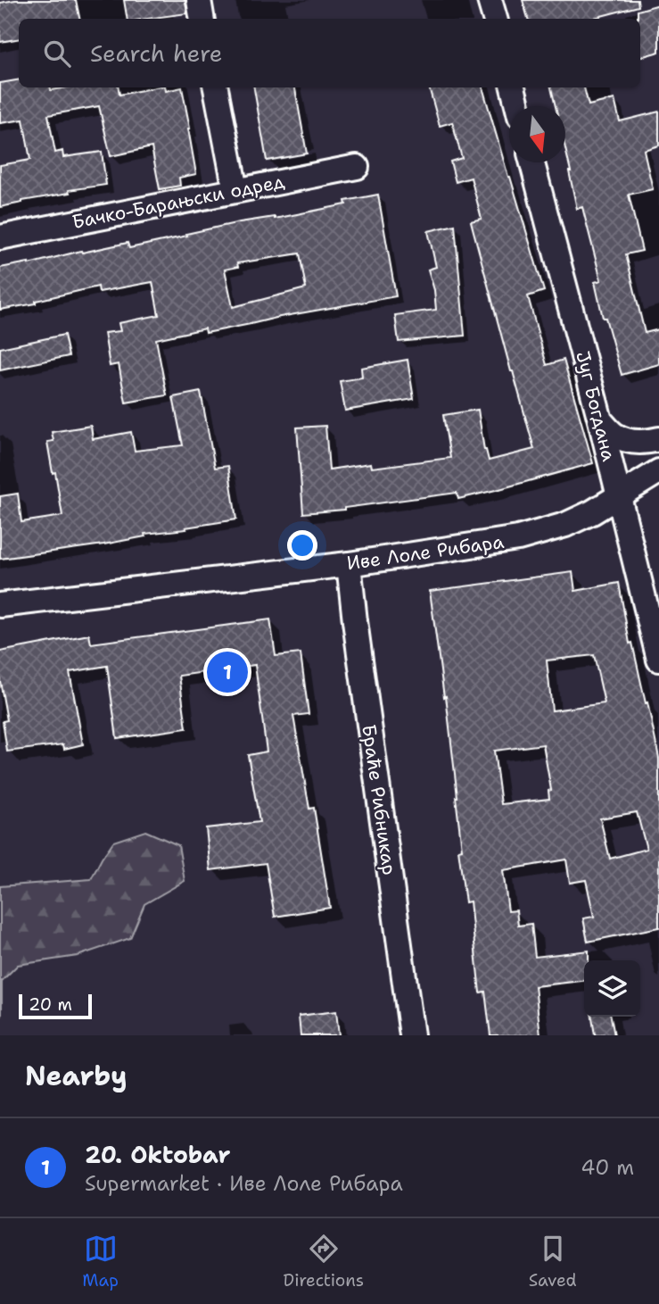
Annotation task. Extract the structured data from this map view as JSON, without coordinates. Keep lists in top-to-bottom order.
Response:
{
  "streets": {
    "street": [
      "Бачко-Барањски одред",
      "Југ Богдана",
      "Иве Лоле Рибара",
      "Браће Рибникар"
    ]
  },
  "crossings": [
    ["Југ Богдана", "Иве Лоле Рибара"],
    ["Иве Лоле Рибара", "Браће Рибникар"]
  ],
  "scale_bar": "20 m",
  "north": "bottom",
  "page": {
    "search": "Search here",
    "pins": "1",
    "scale": "20 m",
    "heading": "Nearby",
    "list": [
      {
        "mark": "1",
        "name": "20. Oktobar",
        "note": "Supermarket · Иве Лоле Рибара",
        "value": "40 m"
      }
    ],
    "nav": ["Map", "Directions", "Saved"]
  }
}
